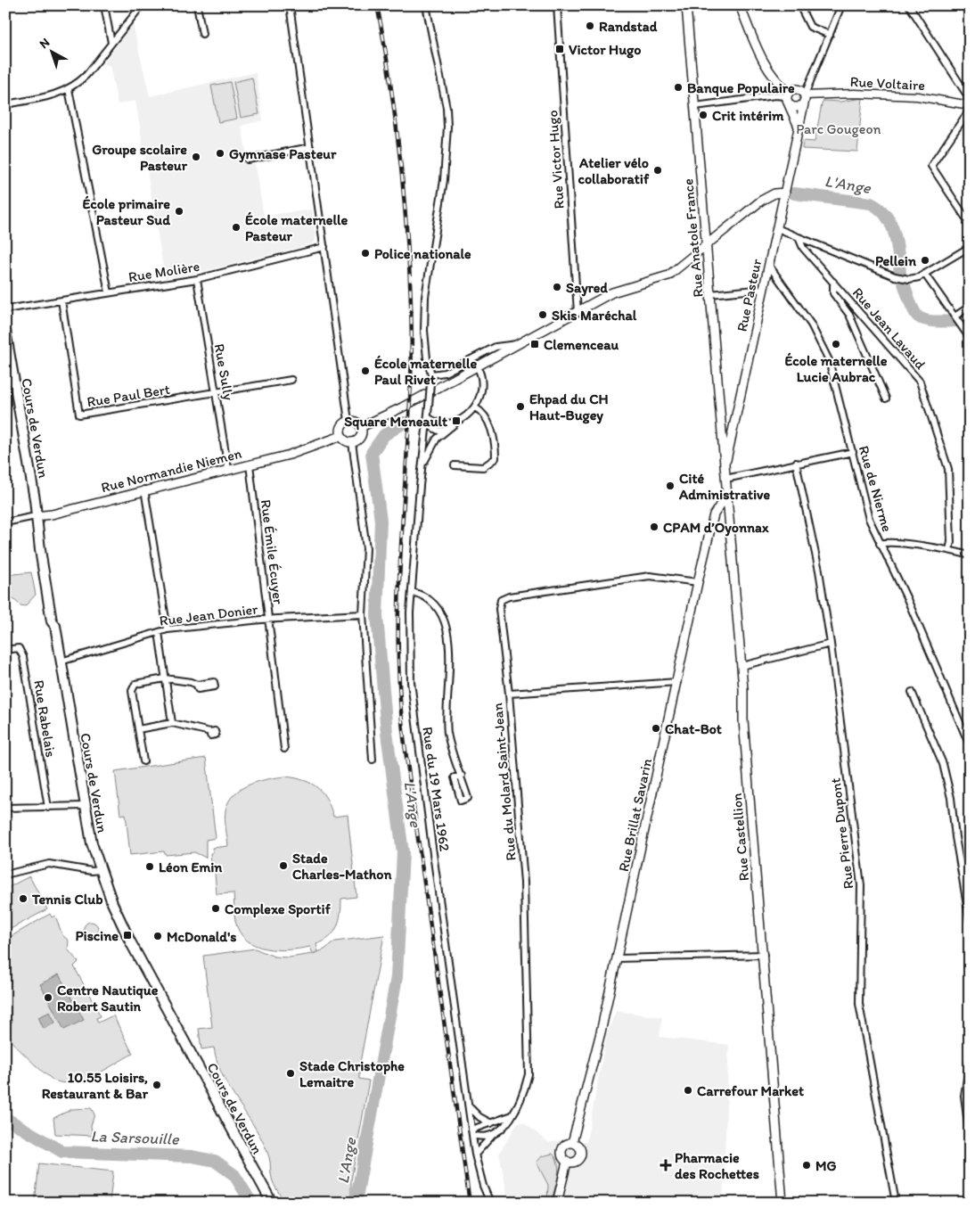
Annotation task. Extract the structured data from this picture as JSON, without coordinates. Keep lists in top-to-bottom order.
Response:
{
  "streets": {
    "main road": [
      "Rue Anatole France",
      "Rue Pasteur",
      "Cours de Verdun",
      "Rue Normandie Niemen",
      "Rue Brillat Savarin",
      "Rue Castellion"
    ],
    "street": [
      "Rue Voltaire",
      "Rue Victor Hugo",
      "Rue Molière",
      "Rue Jean Lavaud",
      "Rue Sully",
      "Rue Paul Bert",
      "Rue de Nierme",
      "Rue Émile Écuyer",
      "Rue Jean Donier",
      "Rue Rabelais",
      "Rue du Molard Saint-Jean",
      "Rue du 19 Mars 1962",
      "Rue Pierre Dupont"
    ]
  },
  "crossings": [
    ["Rue Voltaire", "Rue Pasteur"],
    ["Rue Anatole France", "Rue Pasteur"],
    ["Rue Anatole France", "Rue Castellion"],
    ["Rue Molière", "Rue Sully"],
    ["Rue Molière", "Rue Paul Bert"],
    ["Rue Pasteur", "Rue de Nierme"],
    ["Rue Pasteur", "Rue Castellion"],
    ["Rue Sully", "Rue Paul Bert"],
    ["Rue Sully", "Rue Normandie Niemen"],
    ["Cours de Verdun", "Rue Normandie Niemen"],
    ["Cours de Verdun", "Rue Jean Donier"],
    ["Rue Normandie Niemen", "Rue Émile Écuyer"],
    ["Rue Émile Écuyer", "Rue Jean Donier"],
    ["Rue du Molard Saint-Jean", "Rue du 19 Mars 1962"],
    ["Rue du Molard Saint-Jean", "Rue Brillat Savarin"],
    ["Rue Brillat Savarin", "Rue Castellion"]
  ],
  "water": ["L'Ange", "La Sarsouille"],
  "parks": ["Parc Gougeon"],
  "places": {
    "other": [
      "Randstad",
      "Banque Populaire",
      "Crit intérim",
      "Gymnase Pasteur",
      "Groupe scolaire Pasteur",
      "Atelier vélo collaboratif",
      "École primaire Pasteur Sud",
      "École maternelle Pasteur",
      "Police nationale",
      "Pellein",
      "Sayred",
      "Skis Maréchal",
      "École maternelle Lucie Aubrac",
      "École maternelle Paul Rivet",
      "Ehpad du CH Haut-Bugey",
      "Cité Administrative",
      "CPAM d’Oyonnax",
      "Chat-Bot",
      "Stade Charles-Mathon",
      "Léon Emin",
      "Tennis Club",
      "Complexe Sportif",
      "McDonald's",
      "Centre Nautique Robert Sautin",
      "Stade Christophe Lemaitre",
      "10.55 Loisirs, Restaurant & Bar",
      "Carrefour Market",
      "MG"
    ],
    "transit": [
      "Victor Hugo",
      "Clemenceau",
      "Square Meneault",
      "Piscine"
    ],
    "health": ["Pharmacie des Rochettes"]
  },
  "north": "top left"
}
